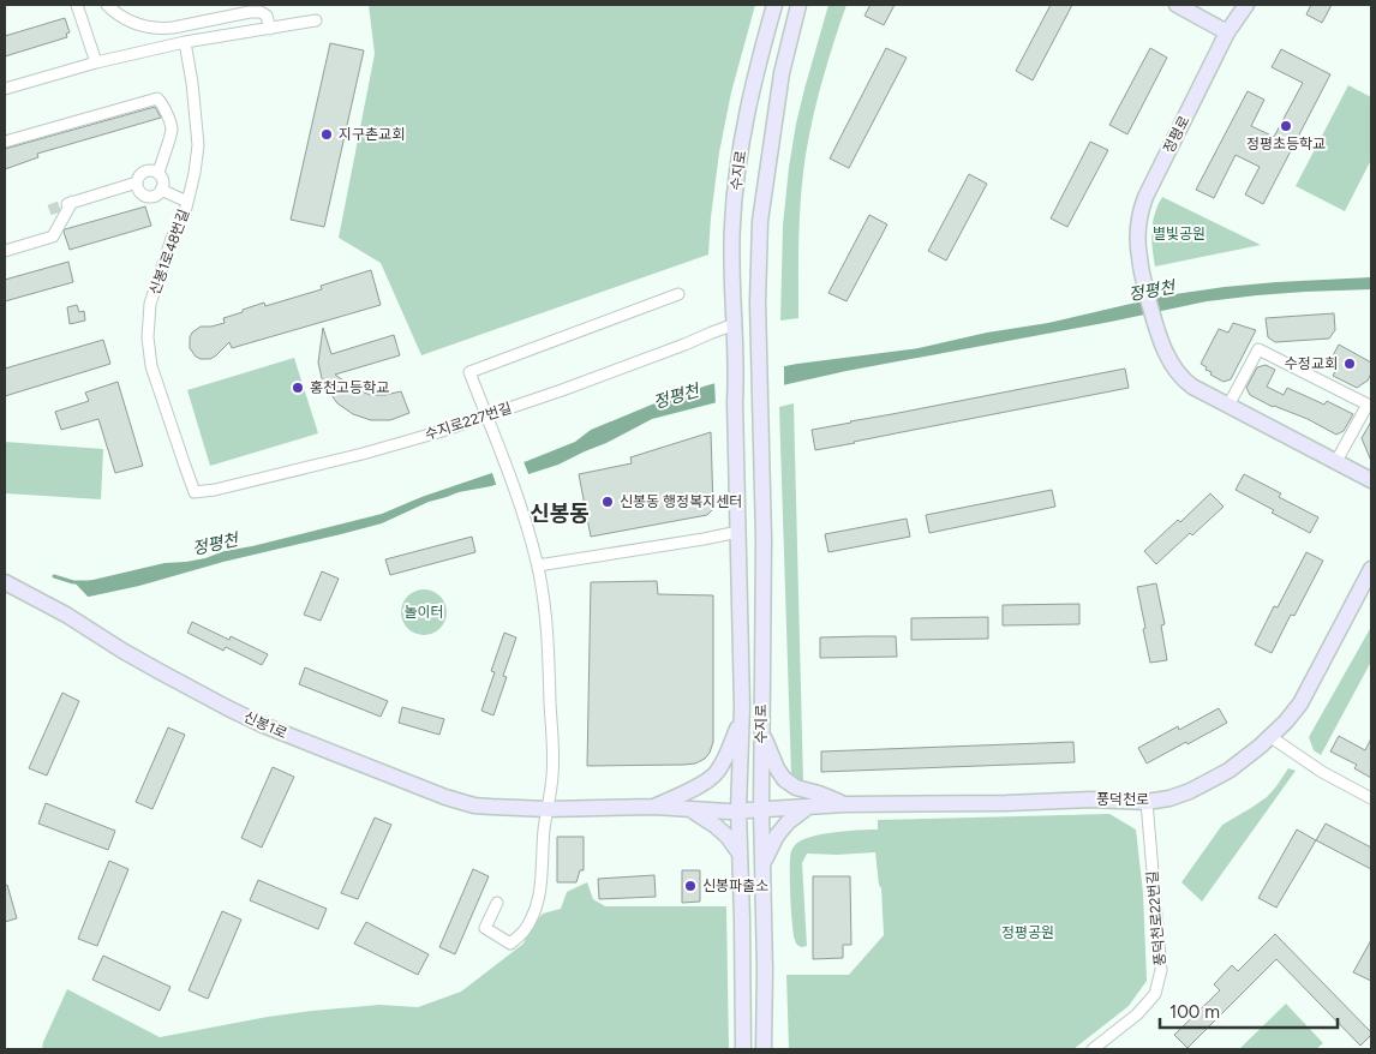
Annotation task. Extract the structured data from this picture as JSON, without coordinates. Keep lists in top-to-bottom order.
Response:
{
  "streets": {
    "main road": [
      "정평로",
      "수지로",
      "신봉1로",
      "풍덕천로"
    ],
    "street": ["신봉1로48번길", "수지로227번길", "풍덕천로22번길"]
  },
  "crossings": [
    ["수지로", "수지로227번길"],
    ["수지로", "신봉1로"],
    ["수지로", "풍덕천로"],
    ["신봉1로48번길", "수지로227번길"],
    ["신봉1로", "풍덕천로"],
    ["풍덕천로", "풍덕천로22번길"]
  ],
  "districts": ["신봉동"],
  "water": ["정평천"],
  "parks": ["별빛공원", "놀이터", "정평공원"],
  "places": [
    "정평초등학교",
    "지구촌교회",
    "수정교회",
    "홍천고등학교",
    "신봉동 행정복지센터",
    "신봉파출소"
  ],
  "scale_bar": "100 m"
}
